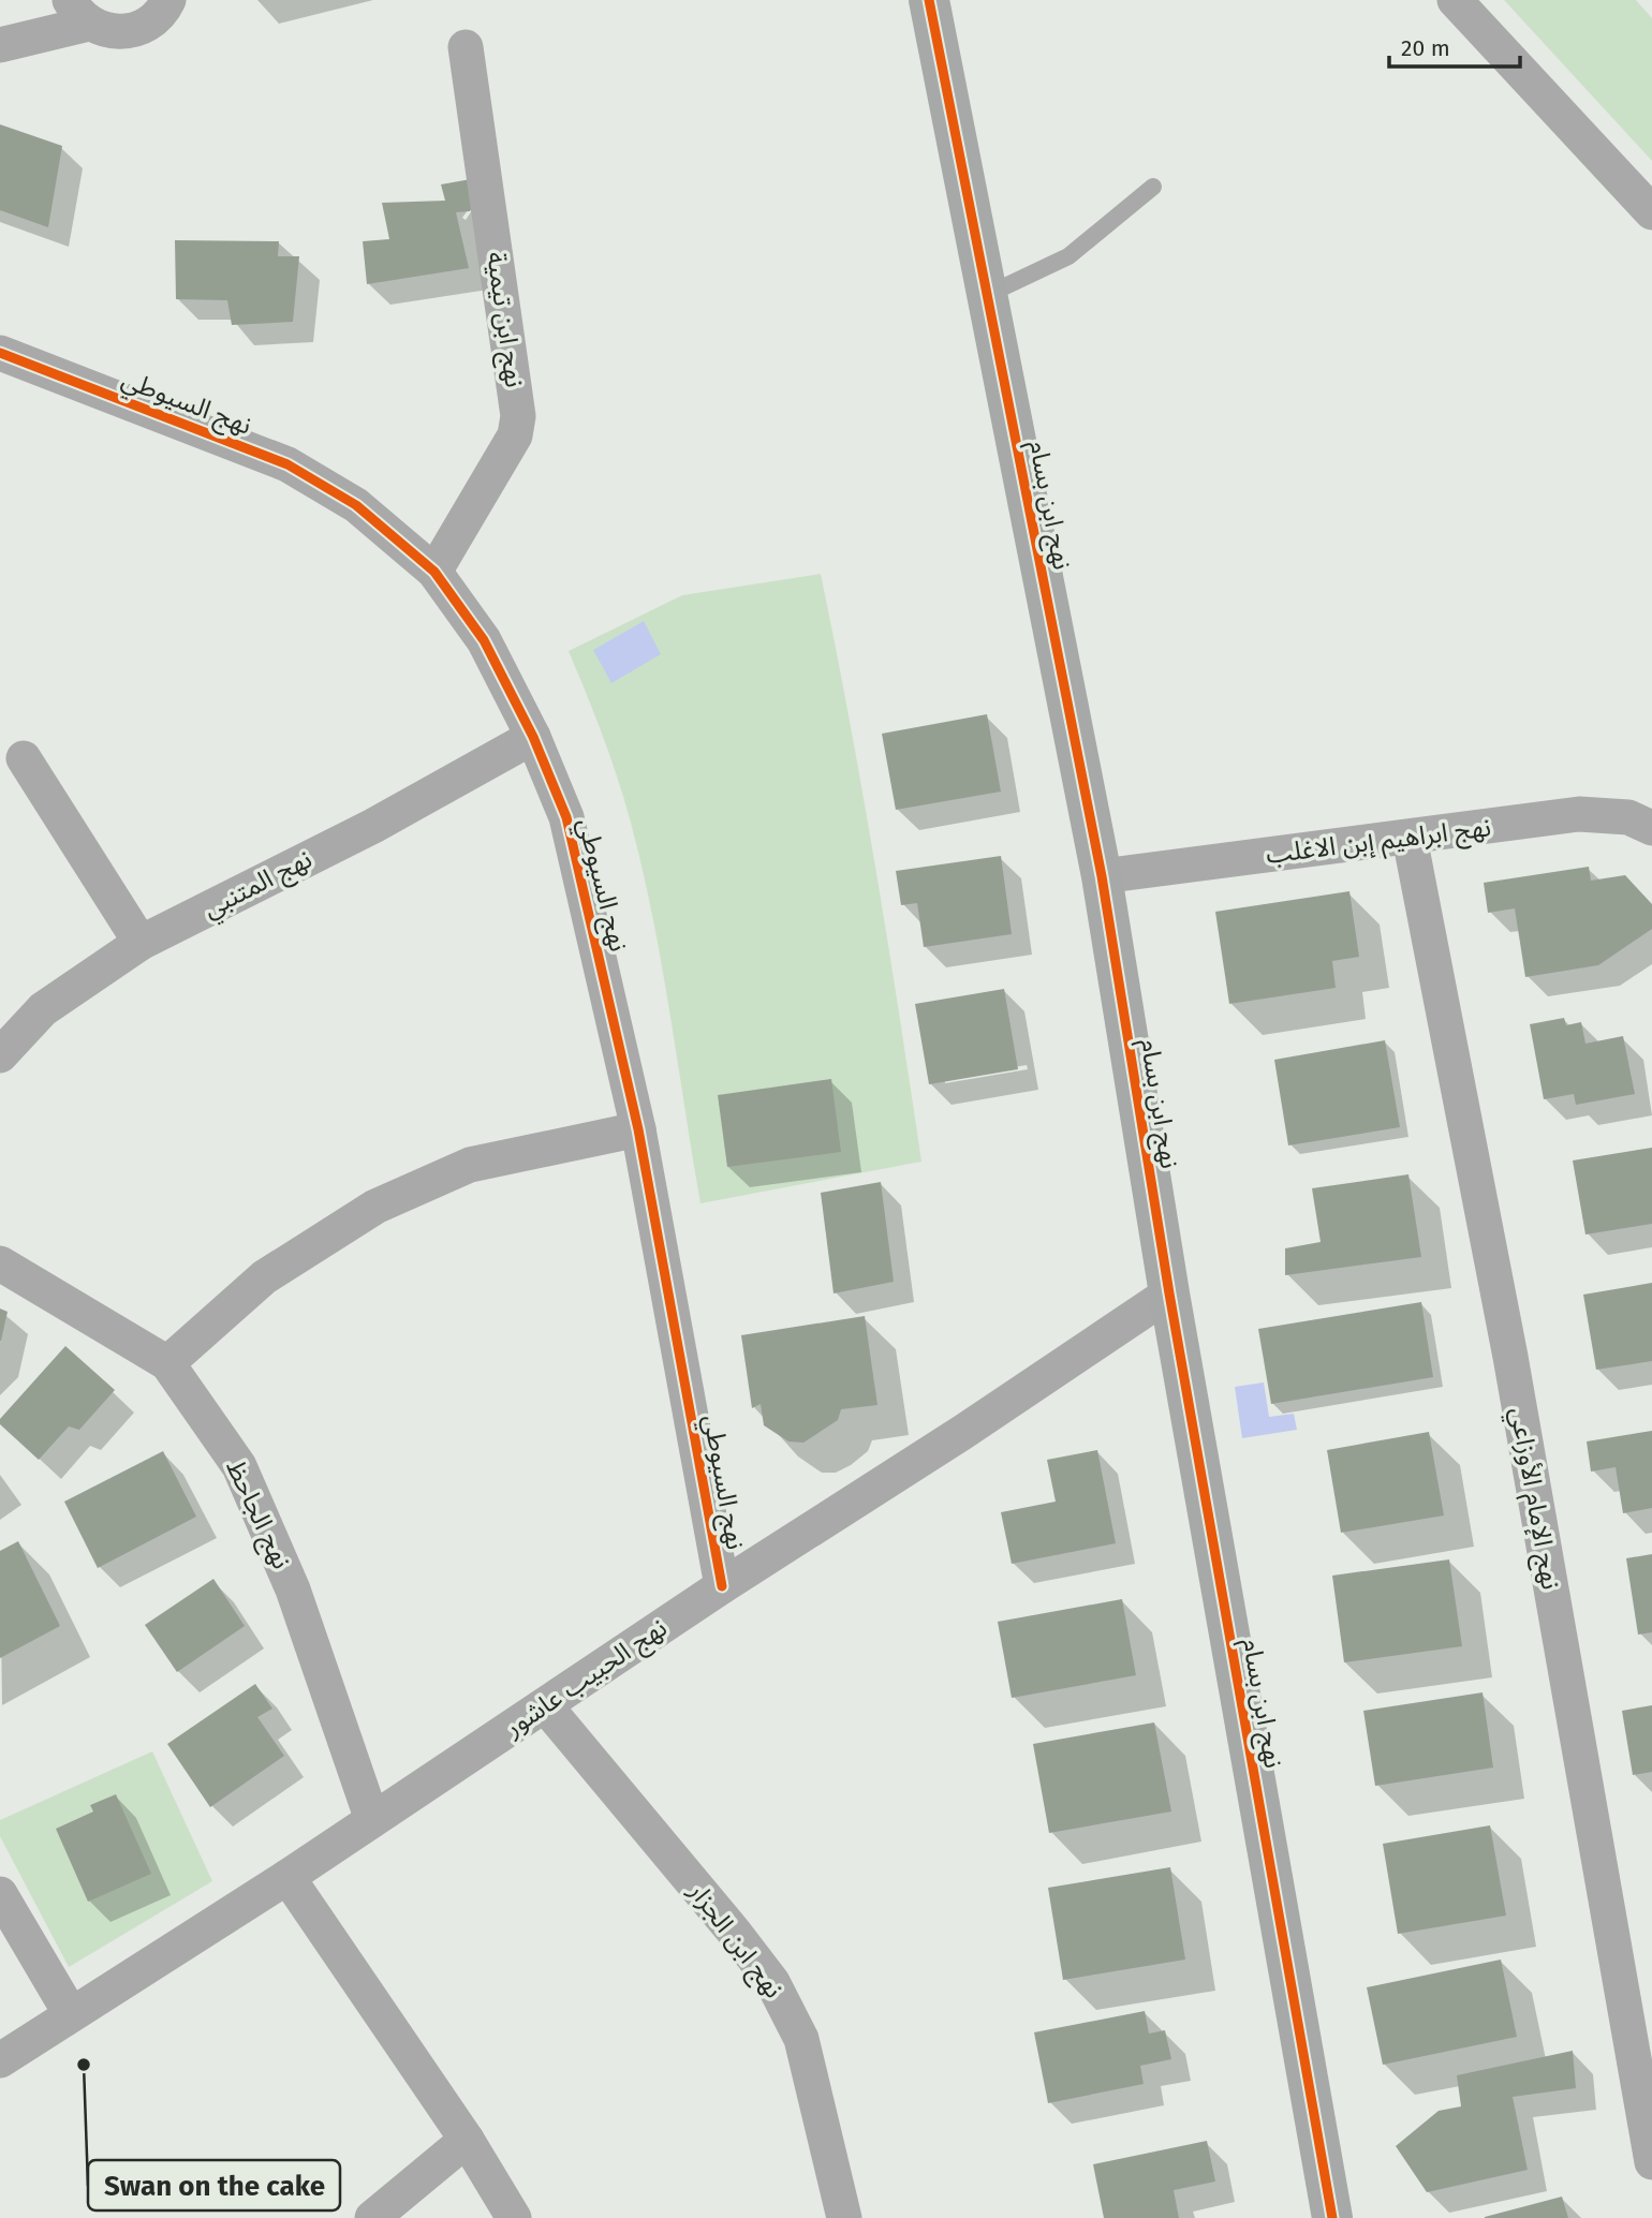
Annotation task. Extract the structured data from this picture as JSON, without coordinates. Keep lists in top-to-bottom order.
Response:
{
  "streets": {
    "street": [
      "نهج ابن تيمية",
      "نهج السيوطي",
      "نهج ابن بسام",
      "نهج ابراهيم إبن الاغلب",
      "نهج المتنبي",
      "نهج الإمام الأوزاعي",
      "نهج الجاحظ",
      "نهج الحبيب عاشور",
      "نهج ابن الجزار"
    ]
  },
  "crossings": [
    ["نهج ابن تيمية", "نهج السيوطي"],
    ["نهج السيوطي", "نهج المتنبي"],
    ["نهج السيوطي", "نهج الحبيب عاشور"],
    ["نهج ابن بسام", "نهج ابراهيم إبن الاغلب"],
    ["نهج ابن بسام", "نهج الحبيب عاشور"],
    ["نهج ابراهيم إبن الاغلب", "نهج الإمام الأوزاعي"],
    ["نهج الجاحظ", "نهج الحبيب عاشور"],
    ["نهج الحبيب عاشور", "نهج ابن الجزار"]
  ],
  "places": ["Swan on the cake"],
  "scale_bar": "20 m"
}
